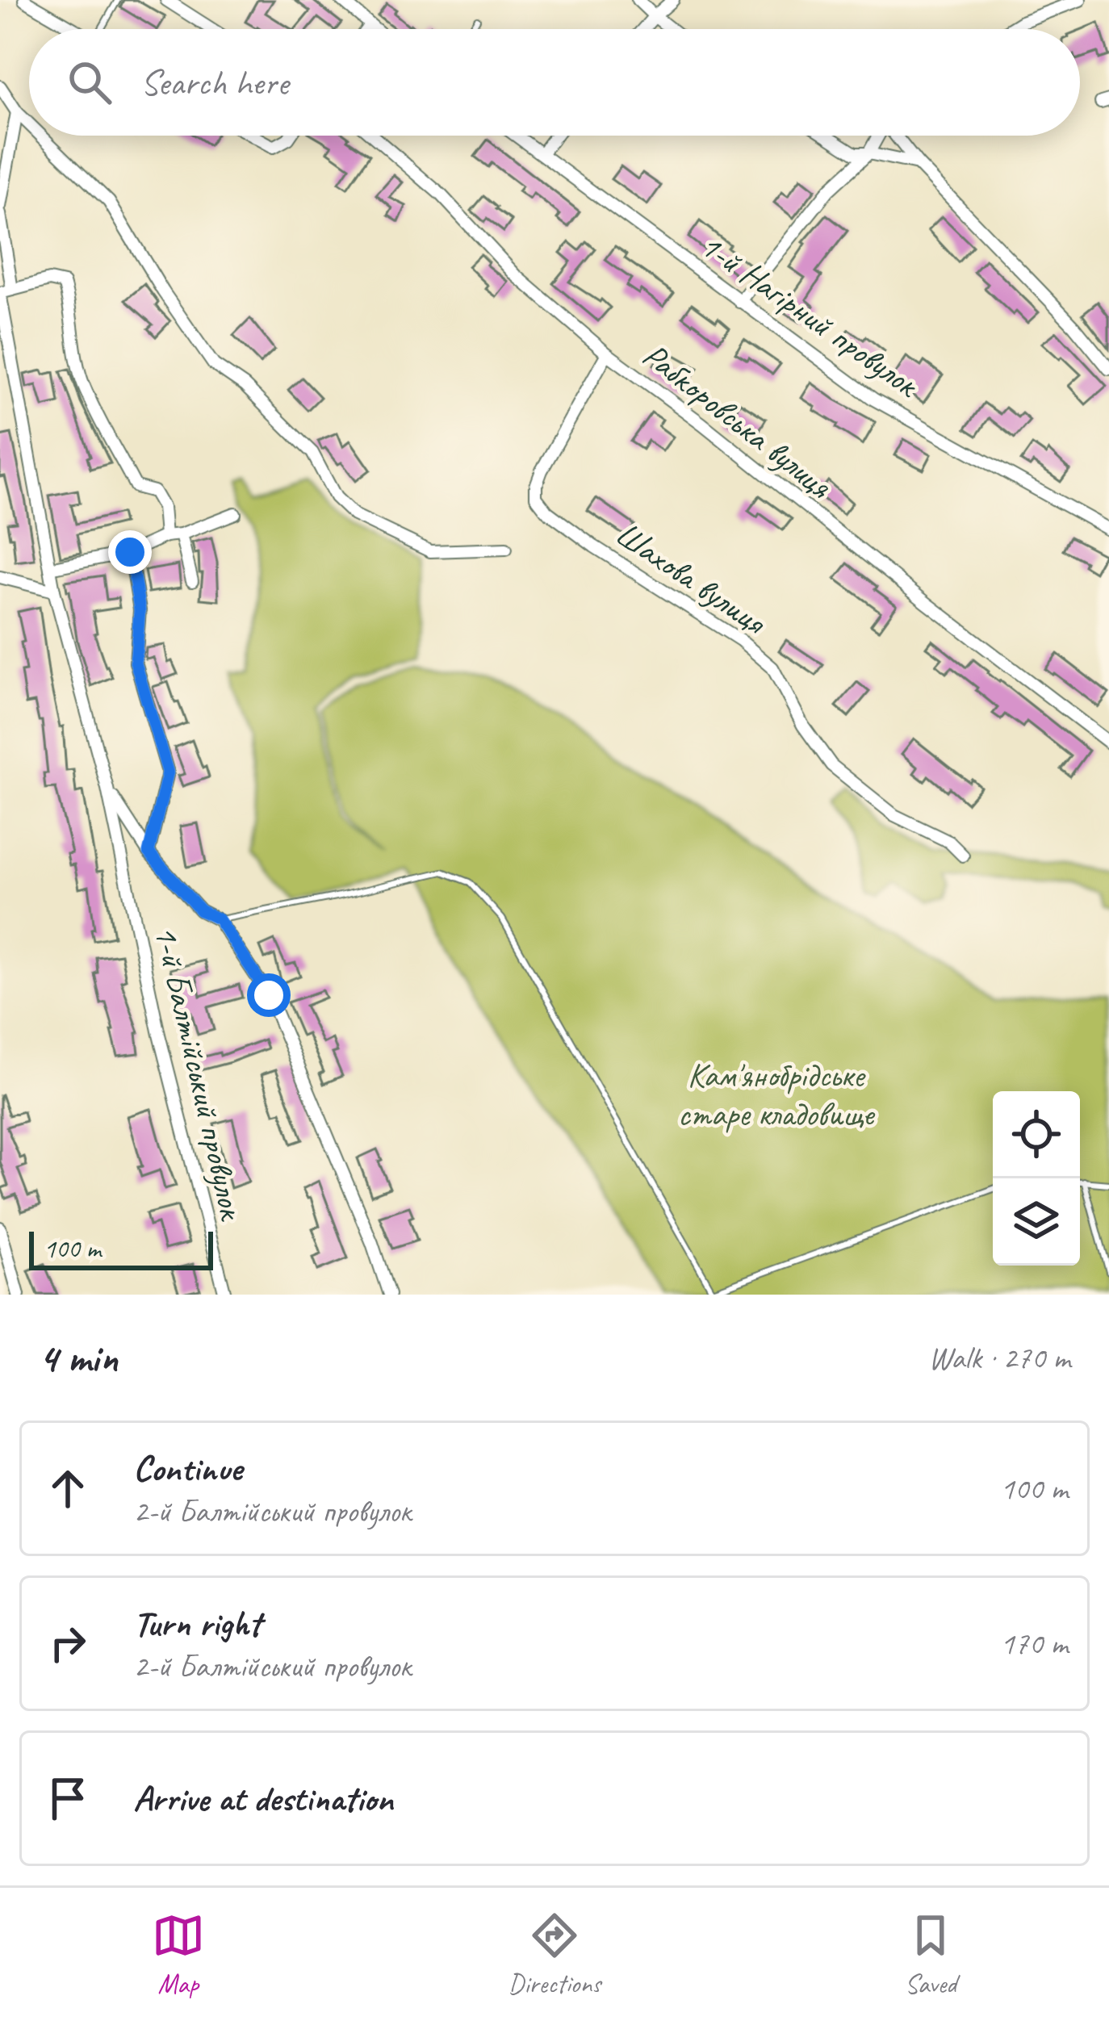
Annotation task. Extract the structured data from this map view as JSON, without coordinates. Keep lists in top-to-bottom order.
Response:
{
  "streets": {
    "street": [
      "1-й Нагірний провулок",
      "Рабкоровська вулиця",
      "Шахова вулиця",
      "1-й Балтійський провулок"
    ]
  },
  "crossings": [
    ["Рабкоровська вулиця", "Шахова вулиця"]
  ],
  "parks": ["Кам'янобрідське старе кладовище"],
  "scale_bar": "100 m",
  "page": {
    "search": "Search here",
    "scale": "100 m",
    "heading": ["4 min", "Walk · 270 m"],
    "list": [
      ["Continue", "2-й Балтійський провулок", "100 m"],
      ["Turn right", "2-й Балтійський провулок", "170 m"],
      "Arrive at destination"
    ],
    "nav": ["Map", "Directions", "Saved"]
  }
}
